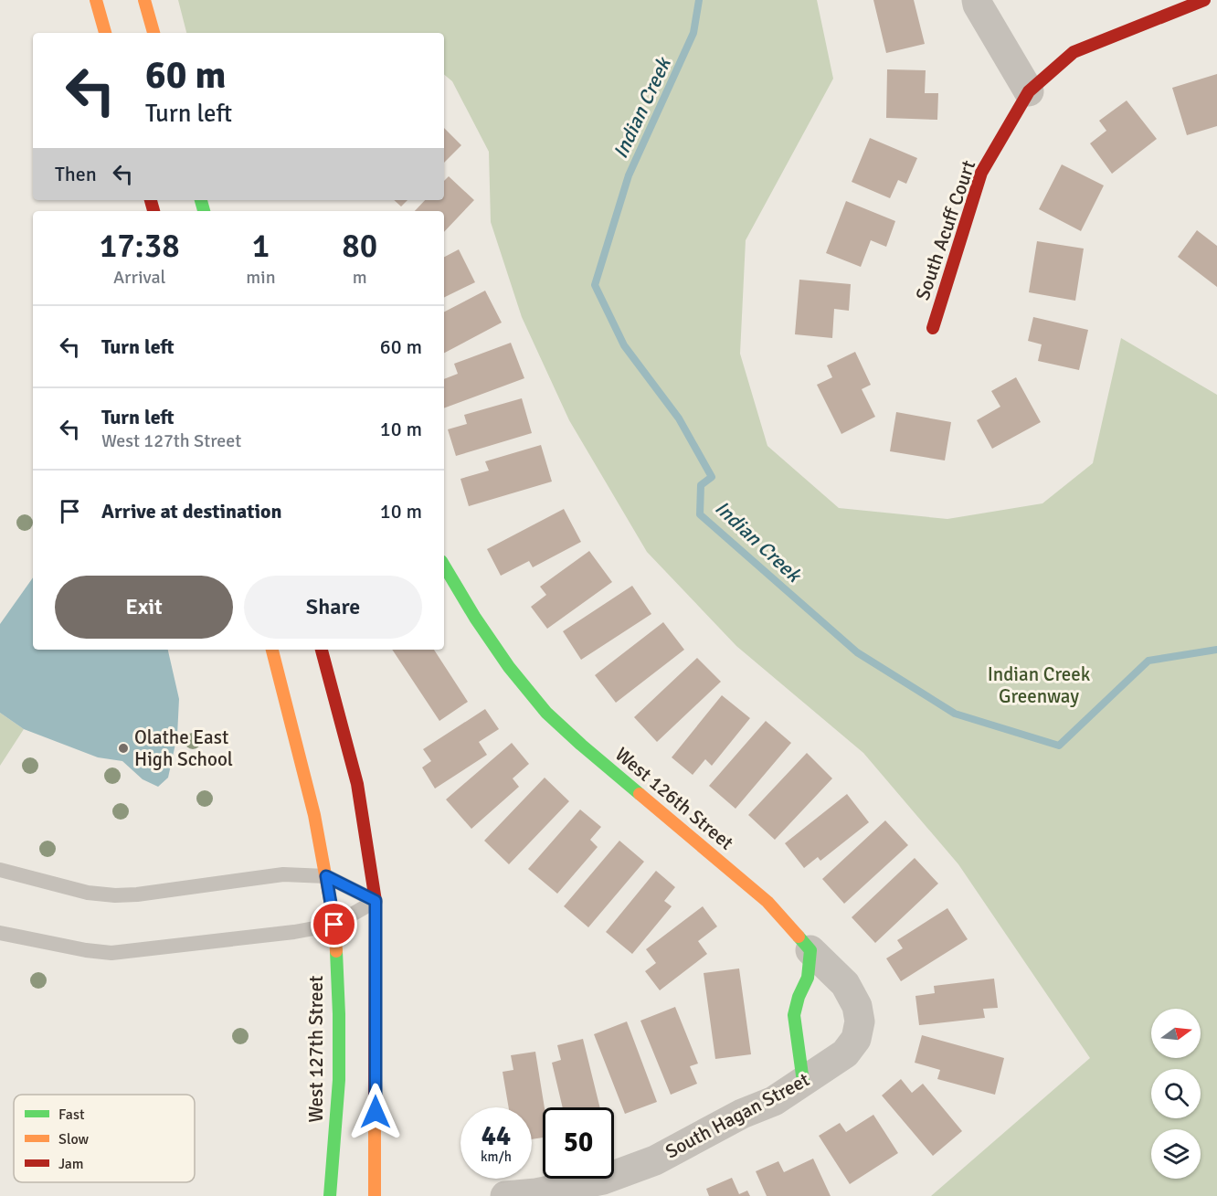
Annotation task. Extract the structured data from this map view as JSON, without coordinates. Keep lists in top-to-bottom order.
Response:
{
  "streets": {
    "main road": ["South Acuff Court", "West 126th Street", "West 127th Street"],
    "street": ["South Hagan Street"]
  },
  "crossings": [
    ["West 126th Street", "South Hagan Street"]
  ],
  "water": ["Indian Creek"],
  "parks": ["Indian Creek Greenway"],
  "places": ["Olathe East High School"],
  "legend": ["Fast", "Slow", "Jam"],
  "north": "right",
  "page": {
    "turn": ["60 m", "Turn left"],
    "then": "Then",
    "eta": [
      "17:38",
      "Arrival",
      "1",
      "min",
      "80",
      "m"
    ],
    "list": [
      {
        "name": "Turn left",
        "value": "60 m"
      },
      {
        "name": "Turn left",
        "note": "West 127th Street",
        "value": "10 m"
      },
      {
        "name": "Arrive at destination",
        "value": "10 m"
      }
    ],
    "buttons": ["Exit", "Share"],
    "speed": "44 km/h",
    "limit": "50"
  }
}
